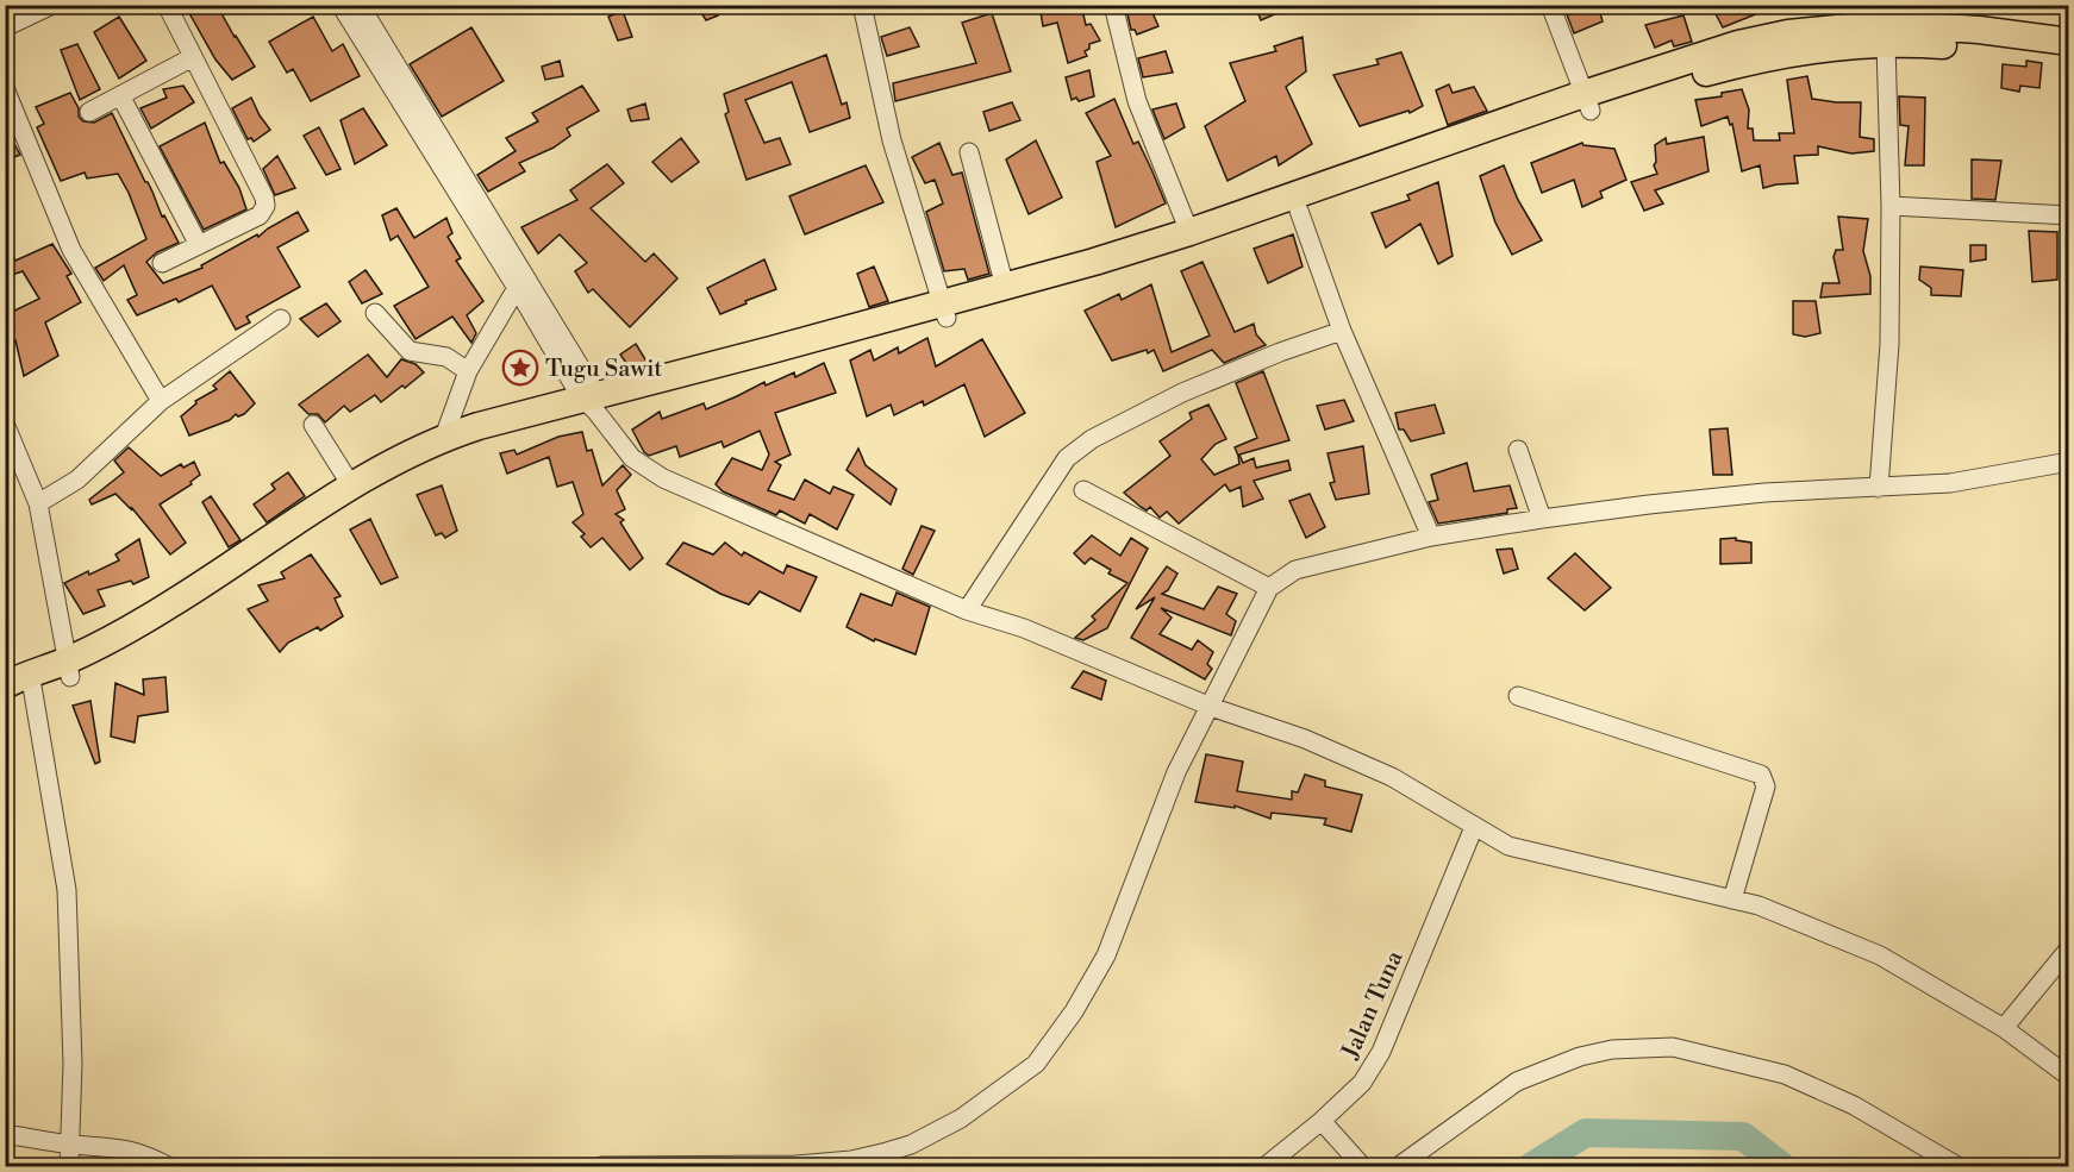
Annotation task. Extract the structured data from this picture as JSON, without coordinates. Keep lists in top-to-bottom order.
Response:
{
  "streets": {
    "street": ["Jalan Tuna"]
  },
  "places": {
    "place": ["Tugu Sawit"]
  }
}
